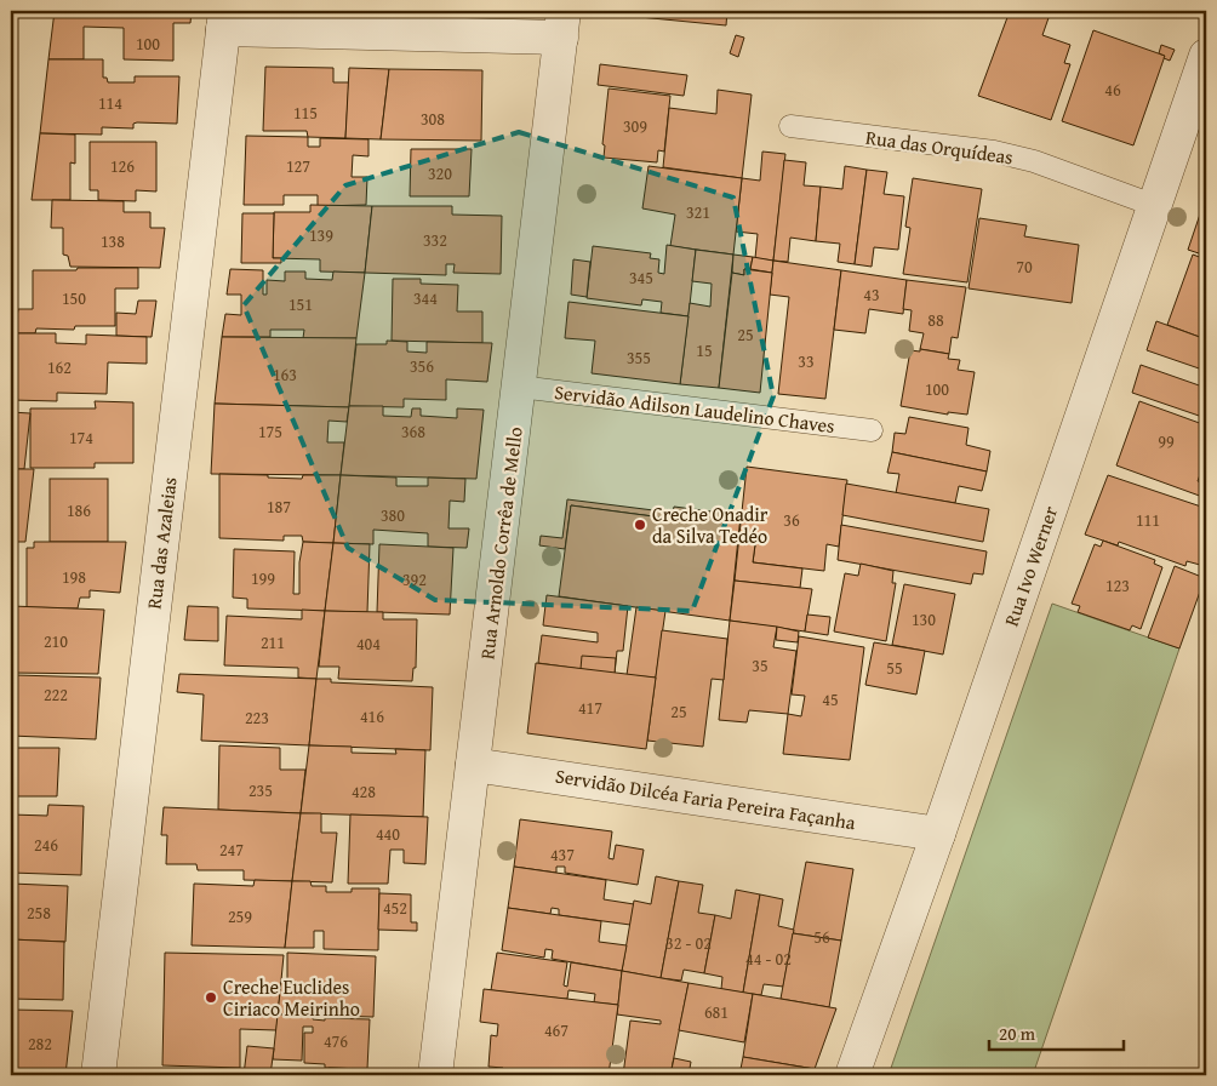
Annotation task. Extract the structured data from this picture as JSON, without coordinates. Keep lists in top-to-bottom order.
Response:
{
  "streets": {
    "street": [
      "Rua das Azaleias",
      "Rua Arnoldo Corrêa de Mello",
      "Rua Ivo Werner",
      "Servidão Dilcéa Faria Pereira Façanha"
    ],
    "lane": ["Rua das Orquídeas", "Servidão Adilson Laudelino Chaves"]
  },
  "crossings": [
    ["Rua das Orquídeas", "Rua Ivo Werner"],
    ["Servidão Adilson Laudelino Chaves", "Rua Arnoldo Corrêa de Mello"],
    ["Rua Arnoldo Corrêa de Mello", "Servidão Dilcéa Faria Pereira Façanha"],
    ["Rua Ivo Werner", "Servidão Dilcéa Faria Pereira Façanha"]
  ],
  "places": ["Creche Onadir da Silva Tedéo", "Creche Euclides Ciriaco Meirinho"],
  "house_numbers": [
    "100",
    "46",
    "114",
    "115",
    "308",
    "309",
    "126",
    "127",
    "320",
    "321",
    "139",
    "332",
    "138",
    "70",
    "345",
    "43",
    "150",
    "344",
    "151",
    "88",
    "25",
    "15",
    "355",
    "33",
    "356",
    "162",
    "163",
    "100",
    "175",
    "368",
    "174",
    "99",
    "187",
    "186",
    "380",
    "36",
    "111",
    "198",
    "199",
    "392",
    "123",
    "130",
    "210",
    "211",
    "404",
    "35",
    "55",
    "222",
    "45",
    "417",
    "25",
    "416",
    "223",
    "235",
    "428",
    "440",
    "246",
    "247",
    "437",
    "452",
    "258",
    "259",
    "56",
    "32 - 02",
    "44 - 02",
    "681",
    "467",
    "476",
    "282"
  ],
  "scale_bar": "20 m"
}
